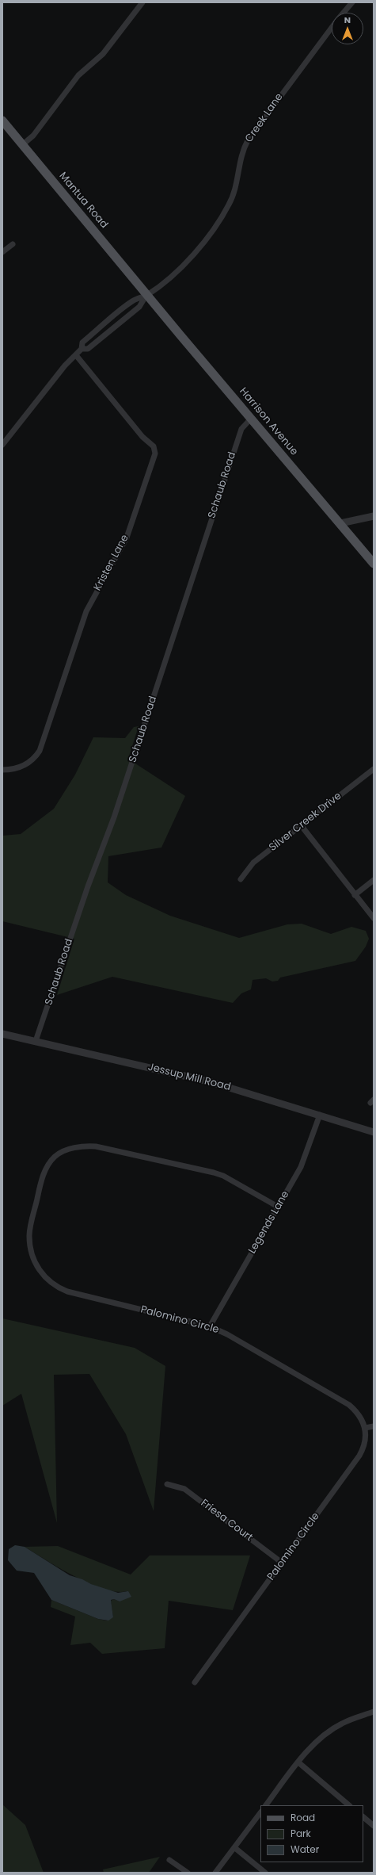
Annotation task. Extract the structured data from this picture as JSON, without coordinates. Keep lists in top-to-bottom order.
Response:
{
  "streets": {
    "main road": ["Mantua Road", "Harrison Avenue"],
    "street": [
      "Creek Lane",
      "Schaub Road",
      "Kristen Lane",
      "Silver Creek Drive",
      "Jessup Mill Road",
      "Legends Lane",
      "Palomino Circle",
      "Friesa Court"
    ]
  },
  "crossings": [
    ["Creek Lane", "Mantua Road"],
    ["Creek Lane", "Harrison Avenue"],
    ["Mantua Road", "Harrison Avenue"],
    ["Harrison Avenue", "Schaub Road"],
    ["Schaub Road", "Jessup Mill Road"],
    ["Jessup Mill Road", "Legends Lane"],
    ["Legends Lane", "Palomino Circle"],
    ["Palomino Circle", "Friesa Court"]
  ],
  "legend": ["Road", "Park", "Water"],
  "north": "top"
}
